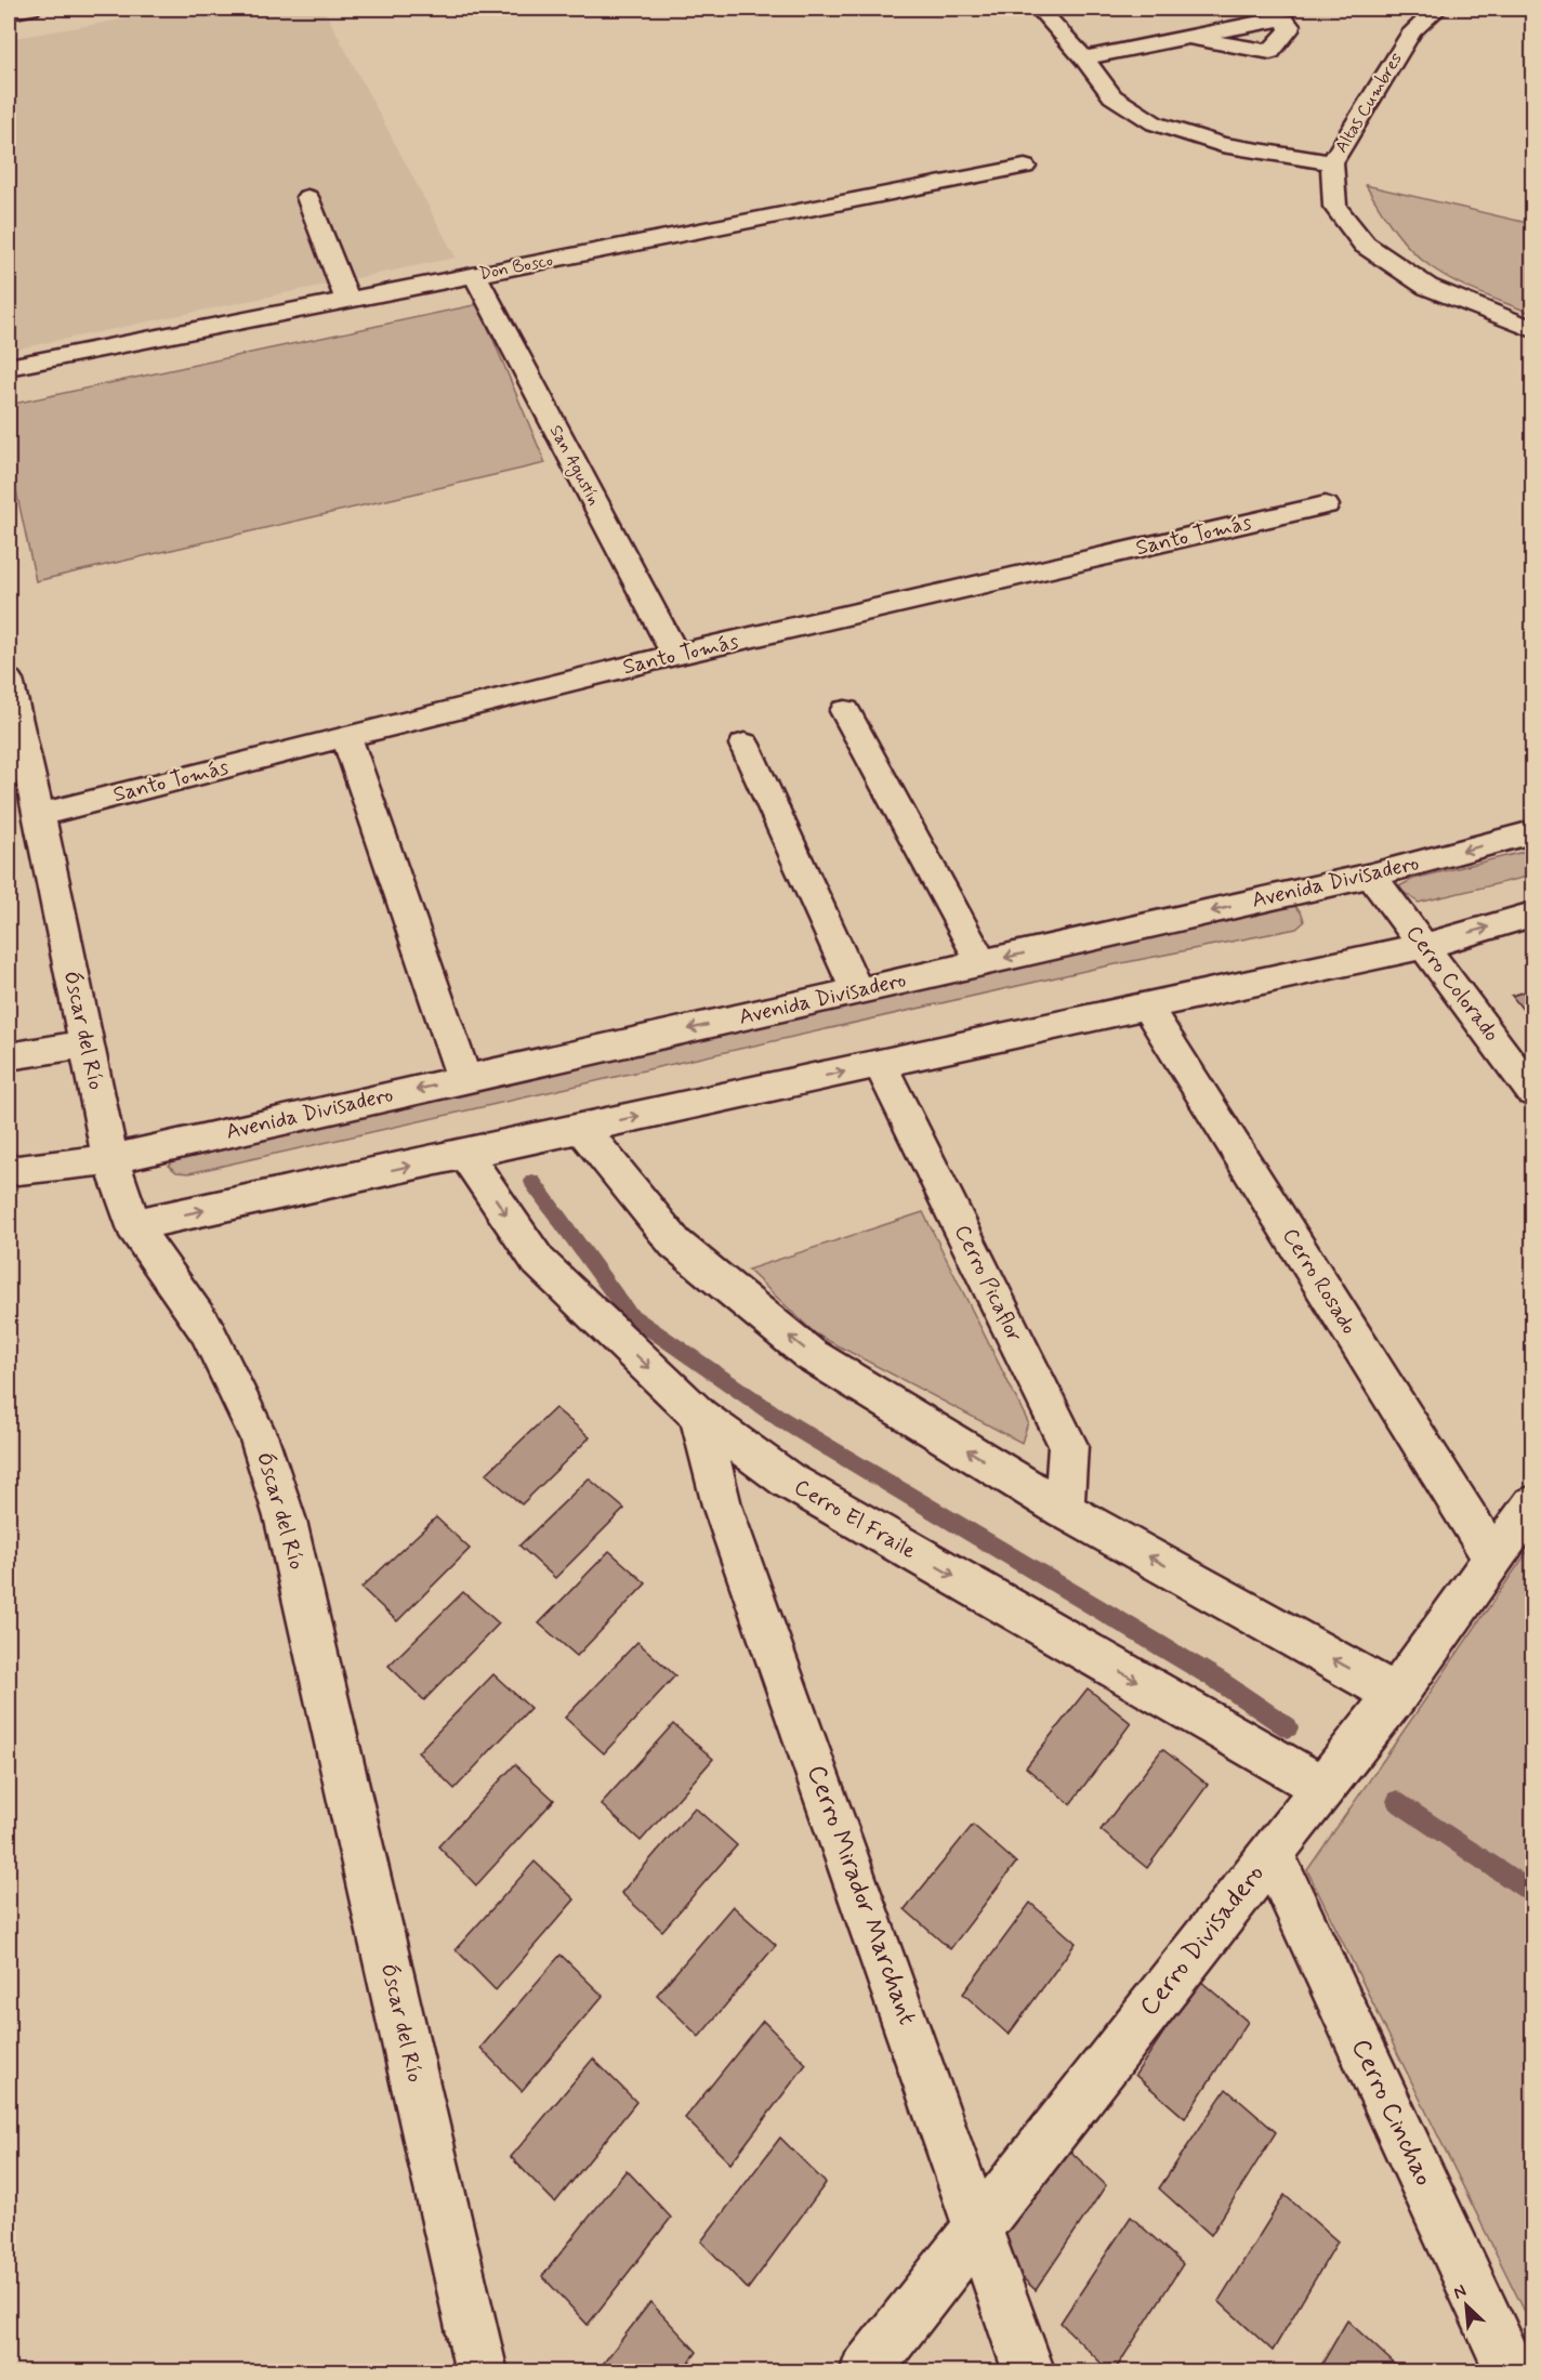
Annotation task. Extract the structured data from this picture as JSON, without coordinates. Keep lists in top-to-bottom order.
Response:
{
  "streets": {
    "street": [
      "Altas Cumbres",
      "Don Bosco",
      "San Agustín",
      "Santo Tomás",
      "Avenida Divisadero",
      "Cerro Colorado",
      "Óscar del Río",
      "Cerro Rosado",
      "Cerro Picaflor",
      "Cerro El Fraile",
      "Cerro Mirador Marchant",
      "Cerro Divisadero",
      "Cerro Cinchao"
    ]
  },
  "crossings": [
    ["Don Bosco", "San Agustín"],
    ["San Agustín", "Santo Tomás"],
    ["Santo Tomás", "Óscar del Río"],
    ["Avenida Divisadero", "Cerro Colorado"],
    ["Avenida Divisadero", "Óscar del Río"],
    ["Cerro Rosado", "Cerro Divisadero"],
    ["Cerro El Fraile", "Cerro Mirador Marchant"],
    ["Cerro El Fraile", "Cerro Divisadero"],
    ["Cerro Mirador Marchant", "Cerro Divisadero"],
    ["Cerro Divisadero", "Cerro Cinchao"]
  ],
  "north": "top left"
}
